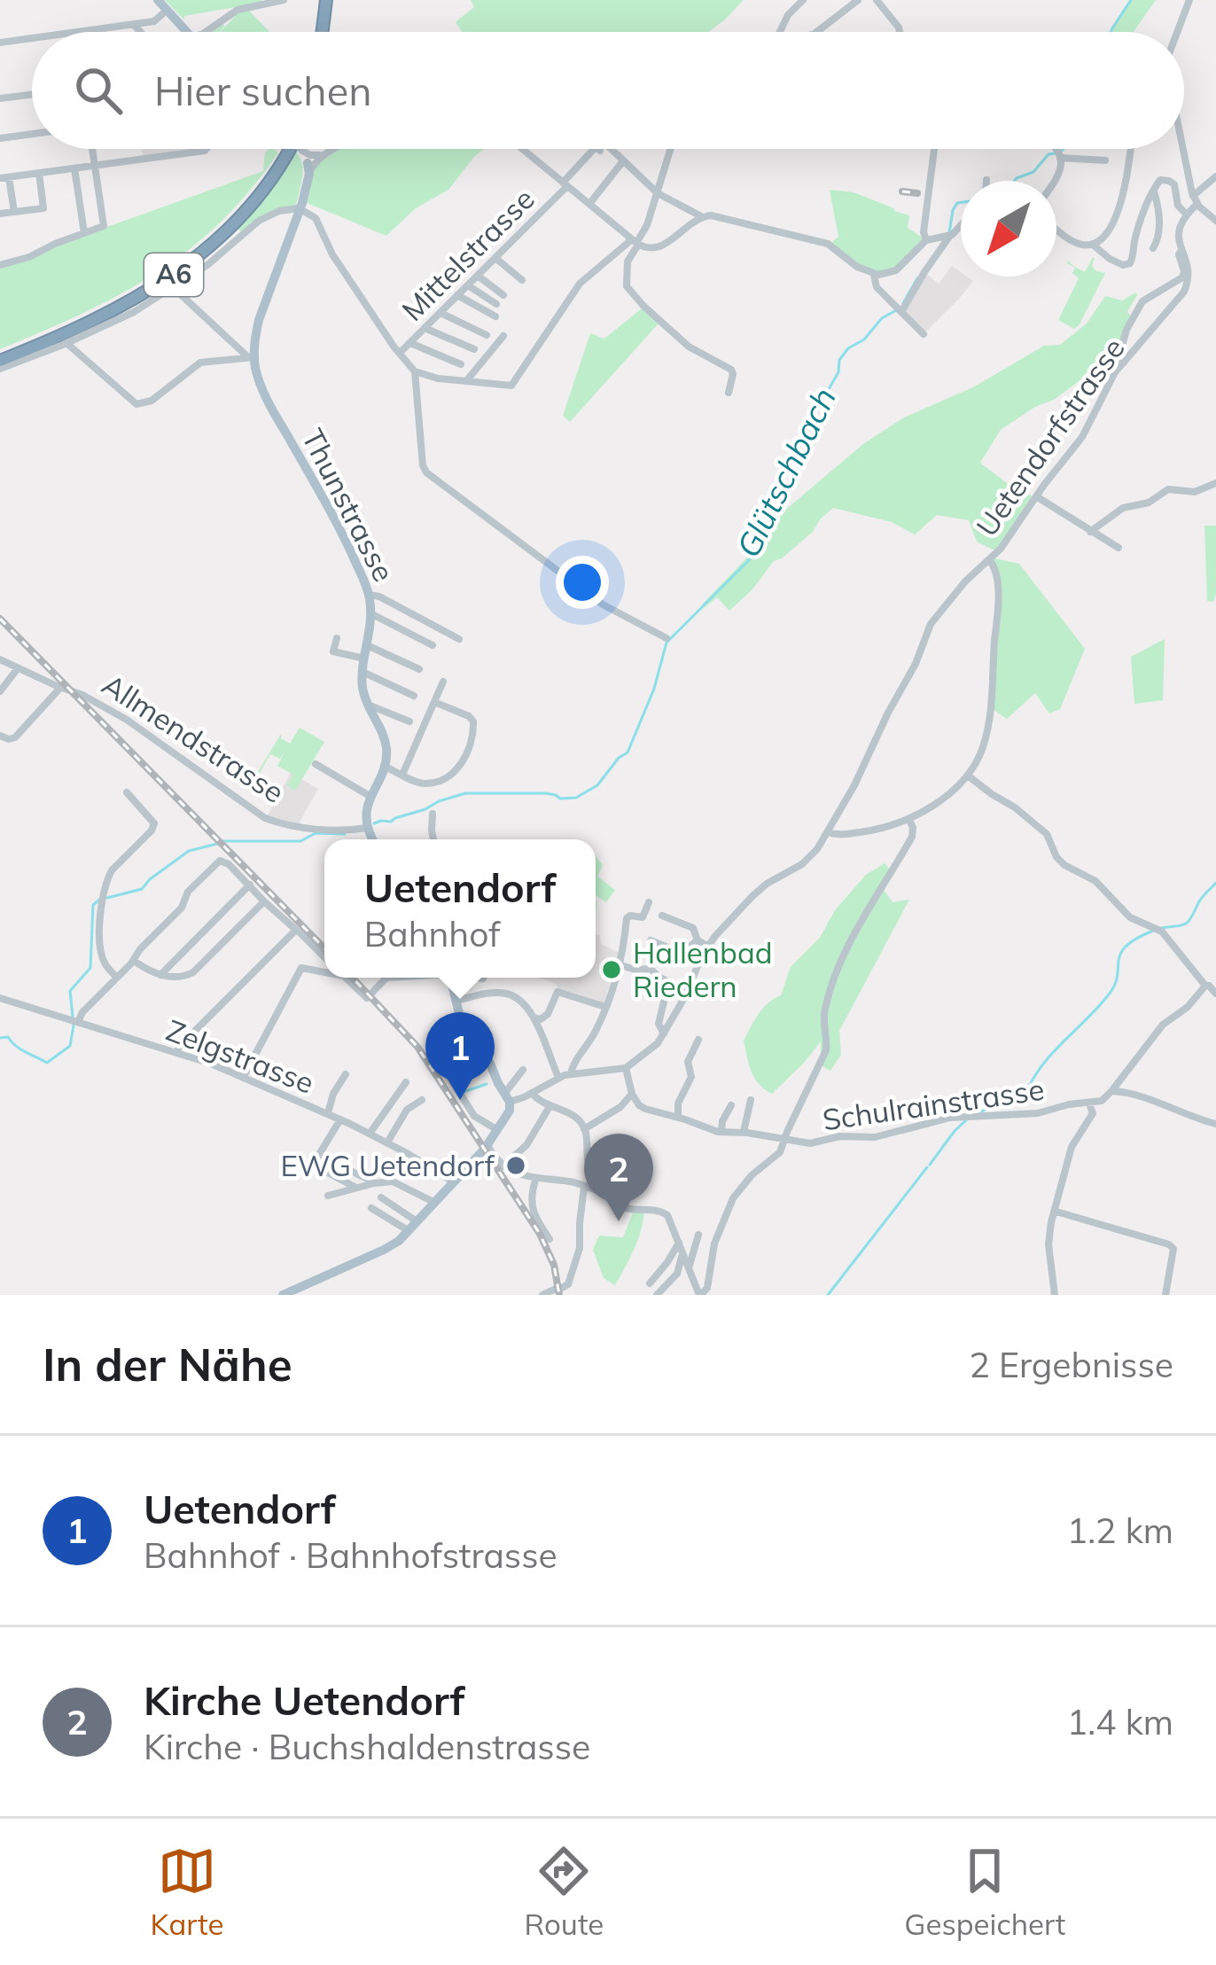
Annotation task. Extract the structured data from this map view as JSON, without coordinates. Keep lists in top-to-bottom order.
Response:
{
  "streets": {
    "highway": ["A6"],
    "main road": ["Thunstrasse"],
    "street": [
      "Mittelstrasse",
      "Uetendorfstrasse",
      "Allmendstrasse",
      "Zelgstrasse",
      "Schulrainstrasse"
    ]
  },
  "water": ["Glütschbach"],
  "places": ["Hallenbad Riedern", "EWG Uetendorf"],
  "north": "bottom left",
  "page": {
    "search": "Hier suchen",
    "popup": ["Uetendorf", "Bahnhof"],
    "pins": ["1", "2"],
    "heading": ["In der Nähe", "2 Ergebnisse"],
    "list": [
      {
        "mark": "1",
        "name": "Uetendorf",
        "note": "Bahnhof · Bahnhofstrasse",
        "value": "1.2 km"
      },
      {
        "mark": "2",
        "name": "Kirche Uetendorf",
        "note": "Kirche · Buchshaldenstrasse",
        "value": "1.4 km"
      }
    ],
    "nav": ["Karte", "Route", "Gespeichert"]
  }
}
